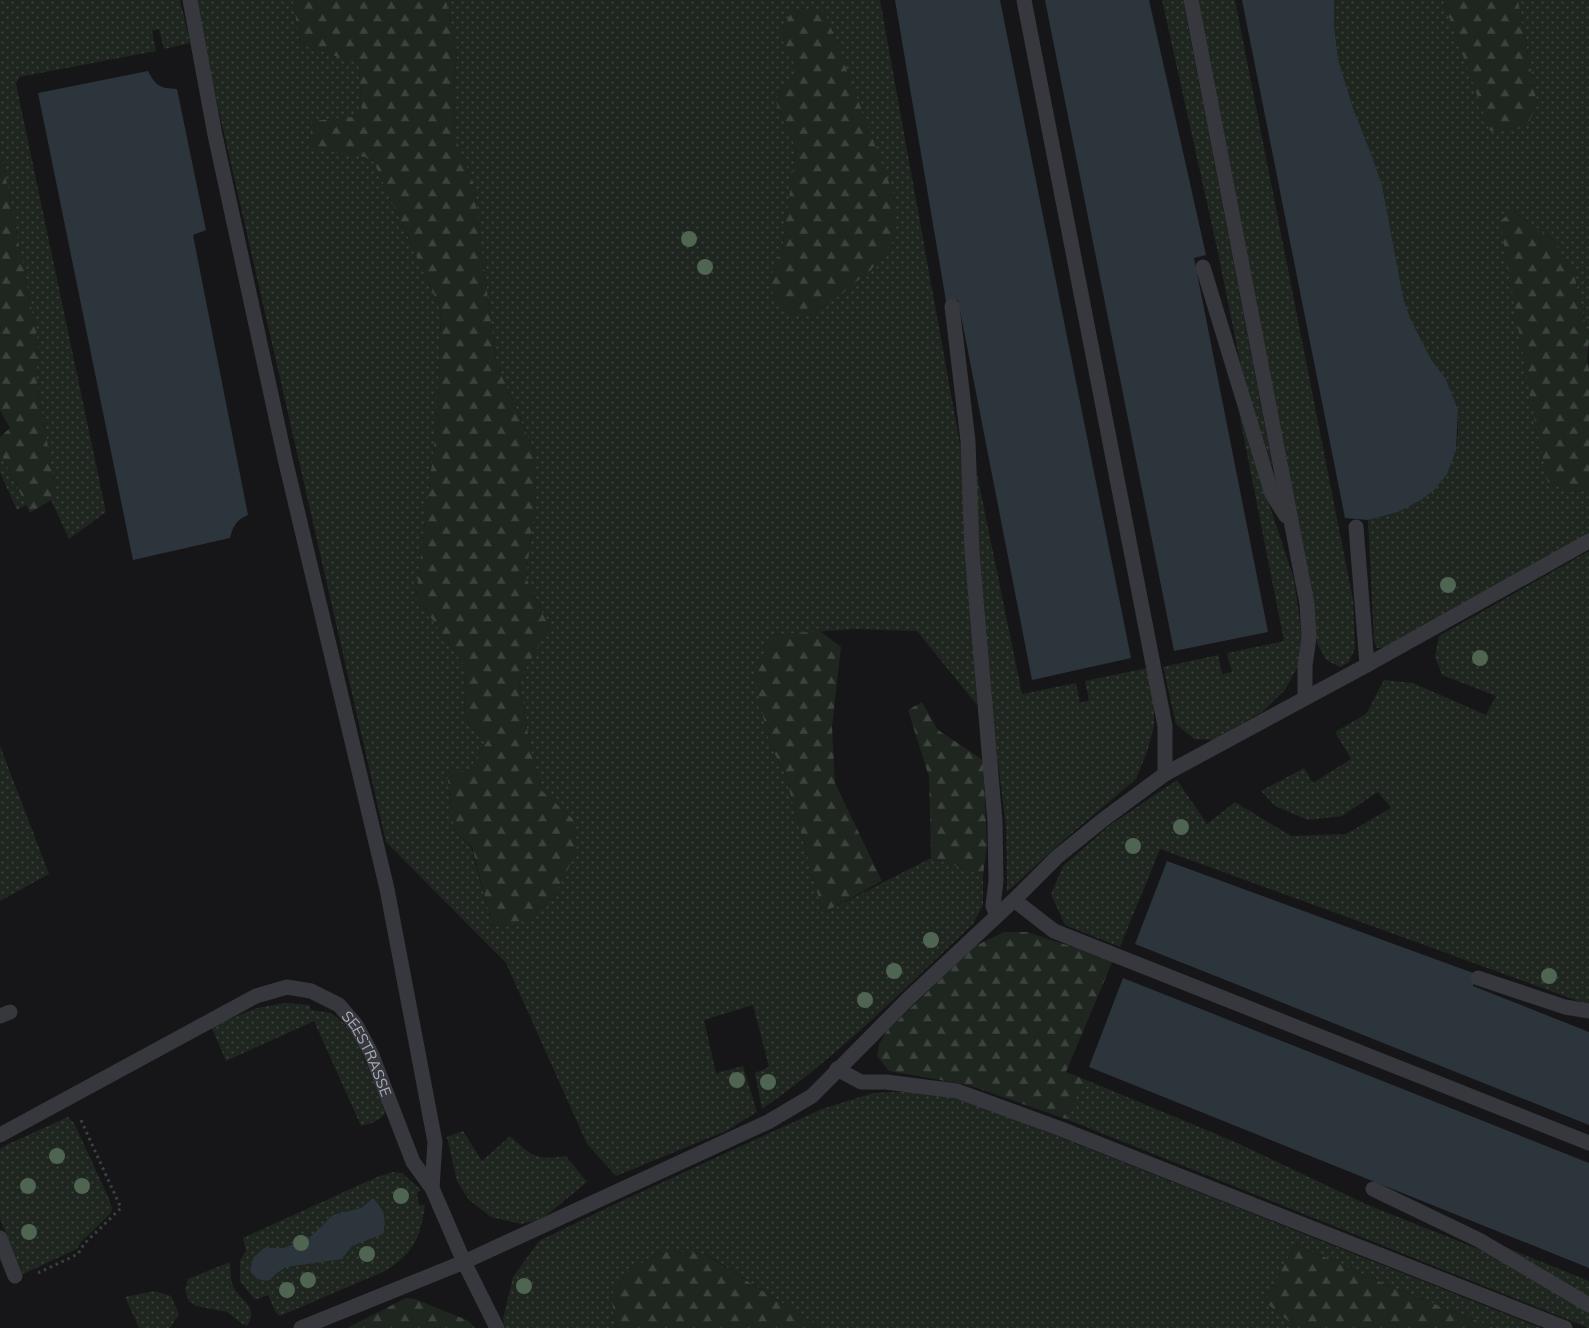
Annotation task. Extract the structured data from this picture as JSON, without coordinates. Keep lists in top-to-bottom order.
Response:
{
  "streets": {
    "lane": ["SEESTRASSE"]
  }
}
